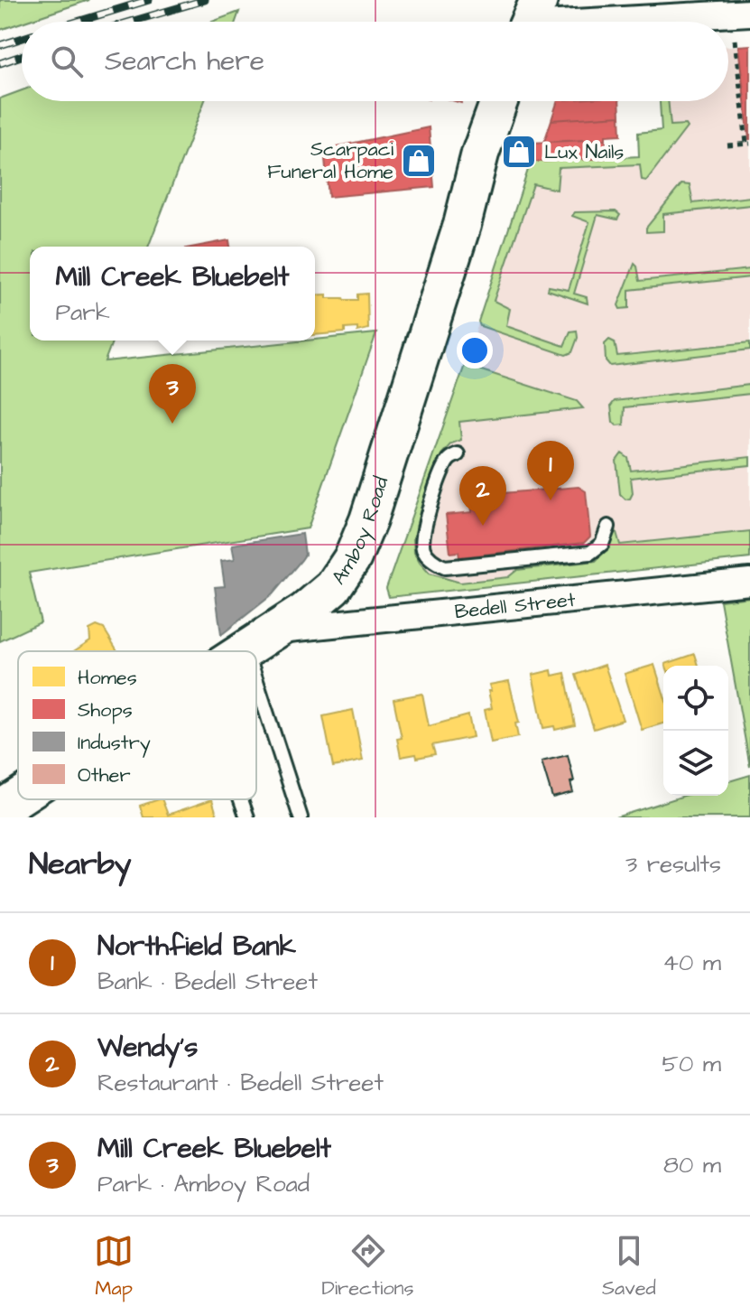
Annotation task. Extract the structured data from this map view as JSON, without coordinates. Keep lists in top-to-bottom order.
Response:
{
  "streets": {
    "main road": ["Amboy Road"],
    "street": ["Bedell Street"]
  },
  "crossings": [
    ["Amboy Road", "Bedell Street"]
  ],
  "places": {
    "shop": ["Lux Nails", "Scarpaci Funeral Home"]
  },
  "legend": [
    "Homes",
    "Shops",
    "Industry",
    "Other"
  ],
  "page": {
    "search": "Search here",
    "popup": ["Mill Creek Bluebelt", "Park"],
    "pins": ["3", "1", "2"],
    "heading": ["Nearby", "3 results"],
    "list": [
      {
        "mark": "1",
        "name": "Northfield Bank",
        "note": "Bank · Bedell Street",
        "value": "40 m"
      },
      {
        "mark": "2",
        "name": "Wendy's",
        "note": "Restaurant · Bedell Street",
        "value": "50 m"
      },
      {
        "mark": "3",
        "name": "Mill Creek Bluebelt",
        "note": "Park · Amboy Road",
        "value": "80 m"
      }
    ],
    "nav": ["Map", "Directions", "Saved"]
  }
}
